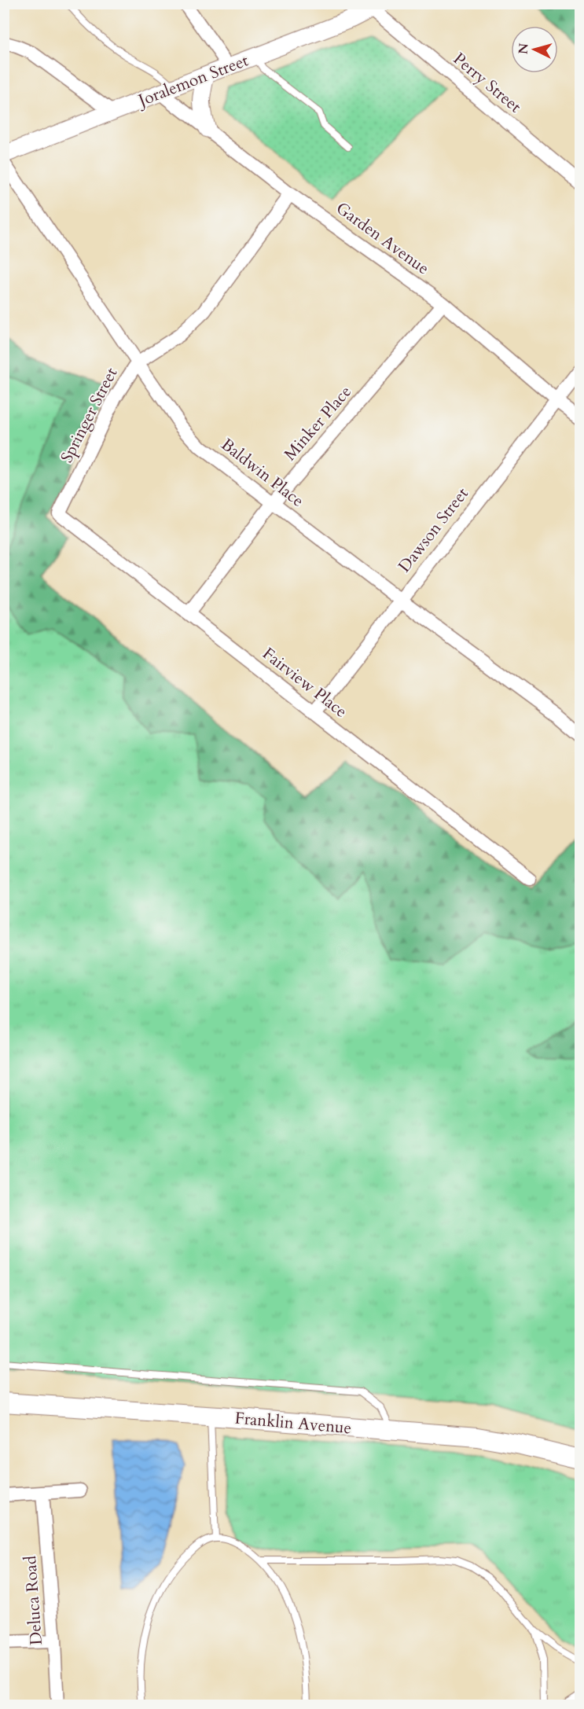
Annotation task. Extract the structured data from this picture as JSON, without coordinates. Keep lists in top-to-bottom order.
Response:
{
  "streets": {
    "main road": ["Franklin Avenue"],
    "street": [
      "Joralemon Street",
      "Perry Street",
      "Garden Avenue",
      "Springer Street",
      "Minker Place",
      "Baldwin Place",
      "Dawson Street",
      "Fairview Place",
      "Deluca Road"
    ]
  },
  "crossings": [
    ["Joralemon Street", "Perry Street"],
    ["Joralemon Street", "Garden Avenue"],
    ["Garden Avenue", "Springer Street"],
    ["Garden Avenue", "Minker Place"],
    ["Garden Avenue", "Dawson Street"],
    ["Springer Street", "Baldwin Place"],
    ["Springer Street", "Fairview Place"],
    ["Minker Place", "Baldwin Place"],
    ["Minker Place", "Fairview Place"],
    ["Baldwin Place", "Dawson Street"],
    ["Dawson Street", "Fairview Place"]
  ],
  "north": "left"
}
